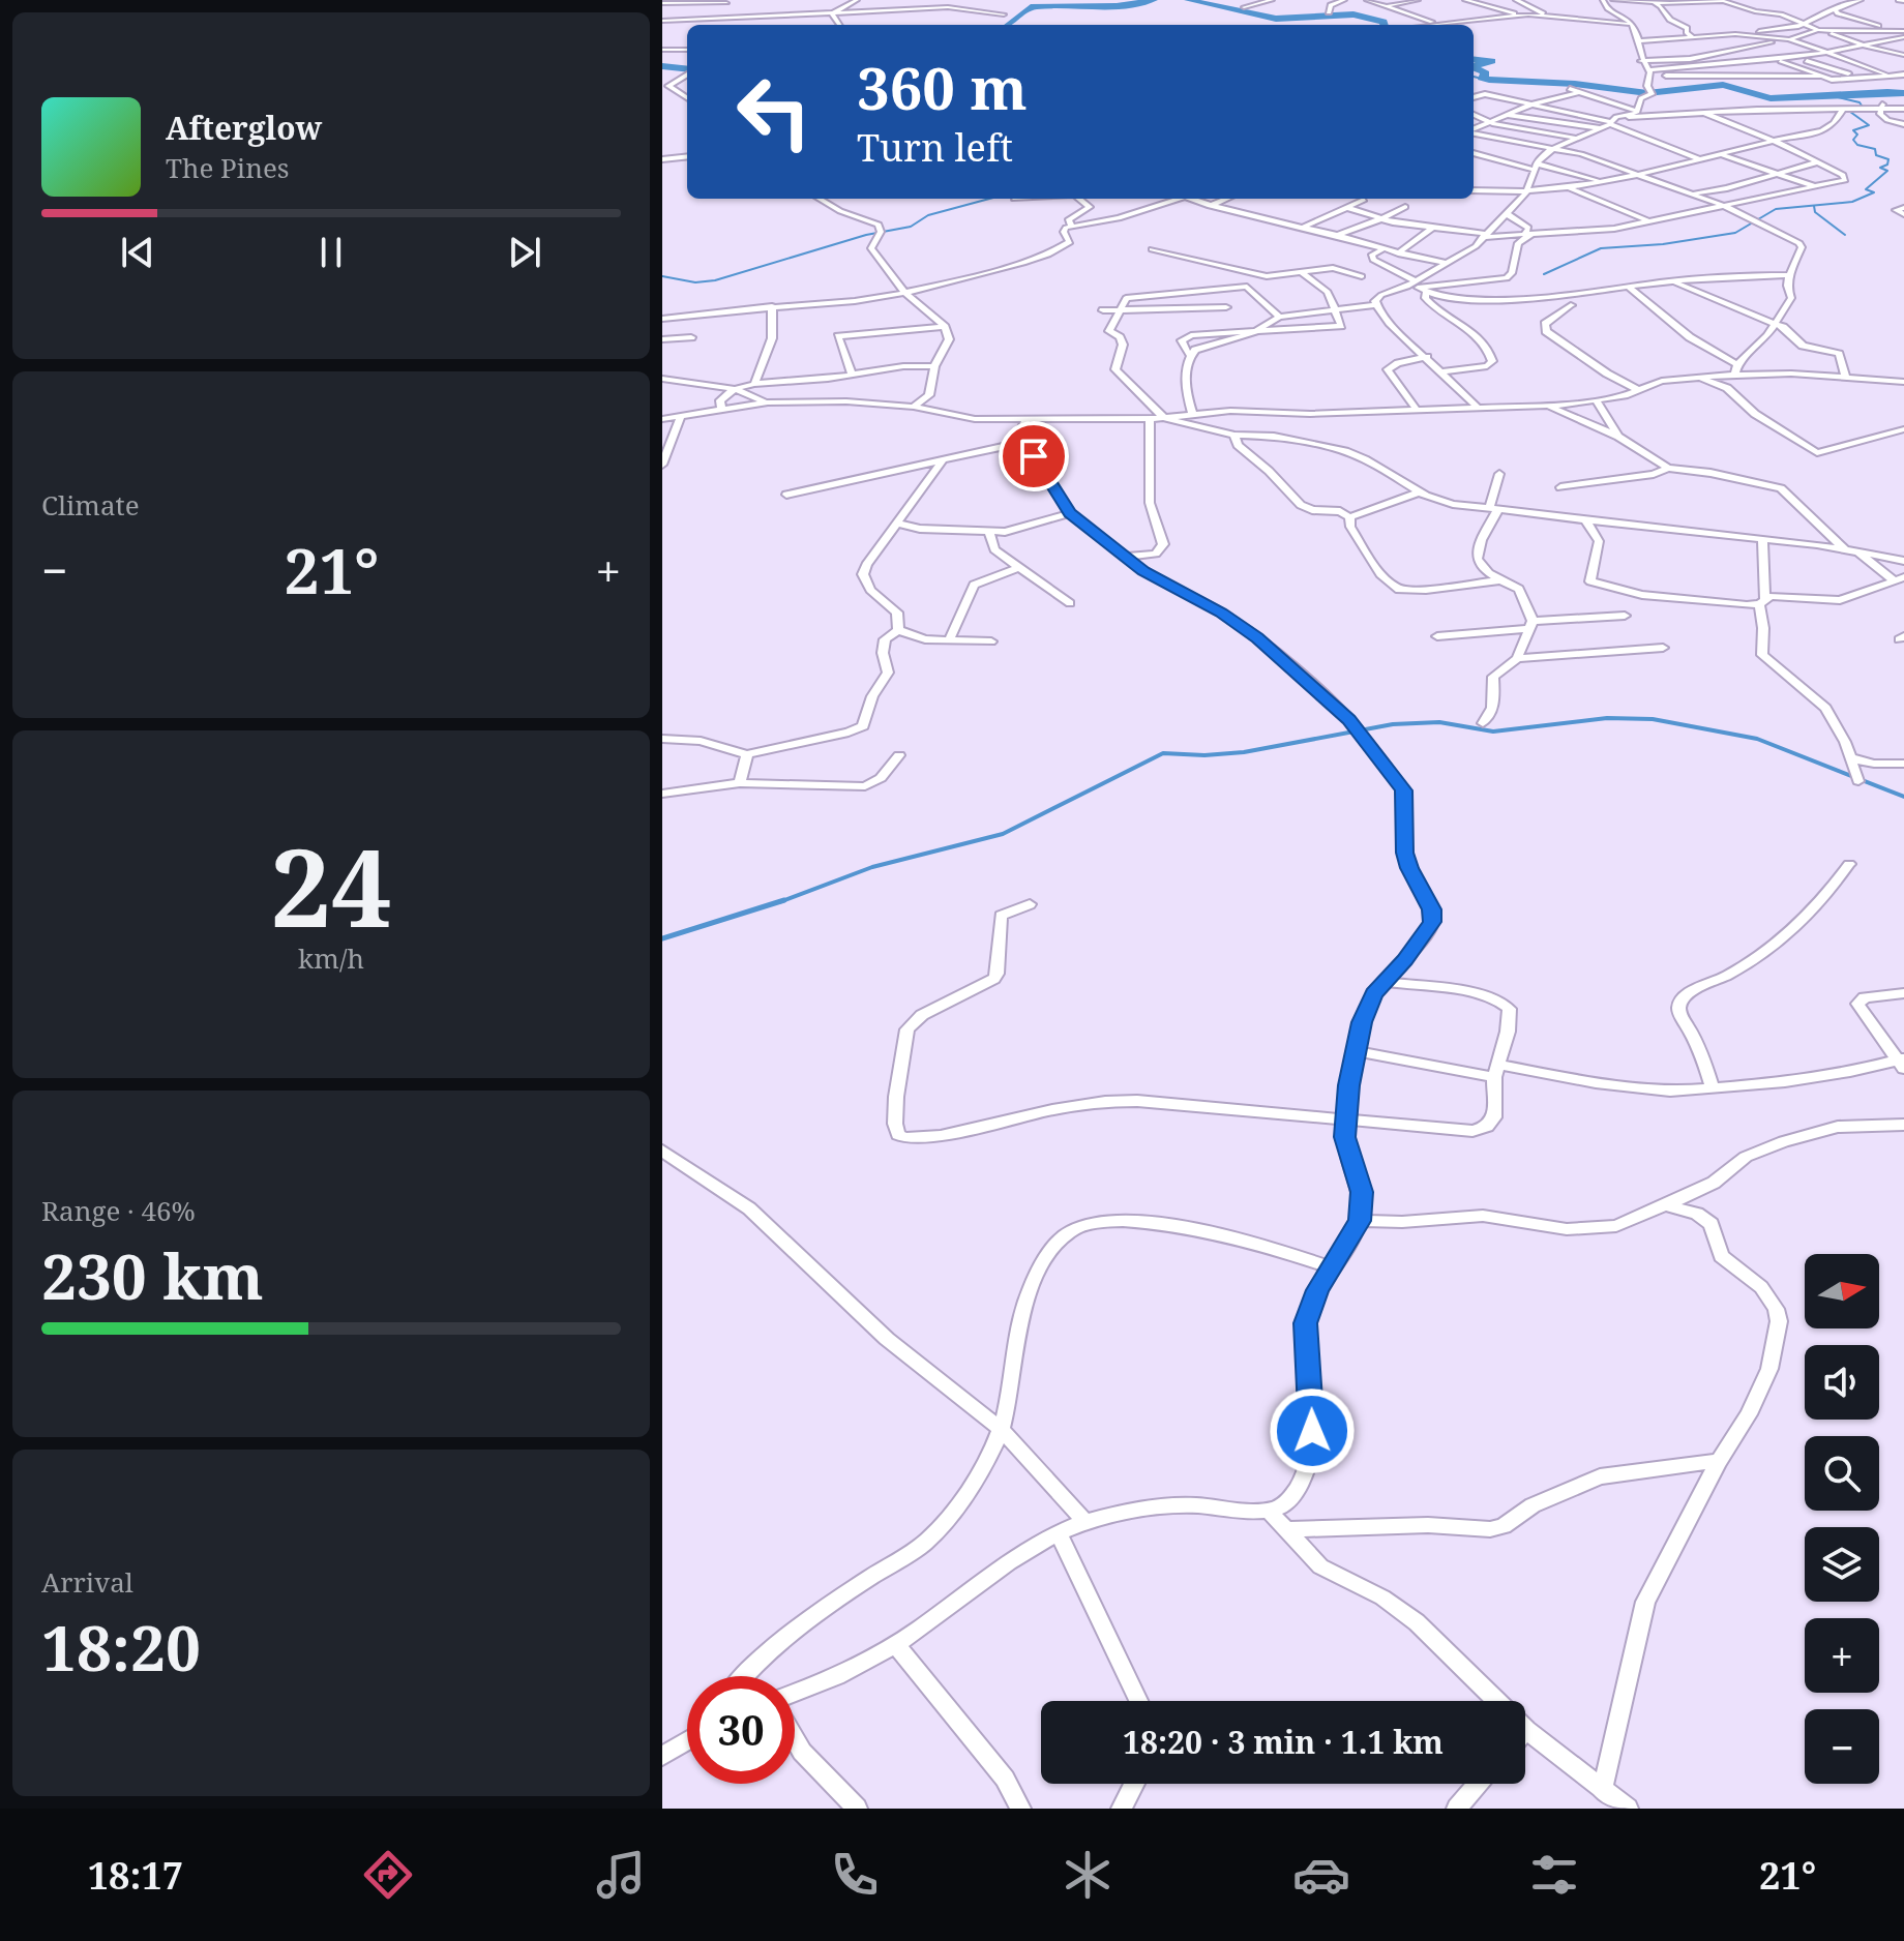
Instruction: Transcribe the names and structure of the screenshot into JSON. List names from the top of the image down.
{
  "north": "right",
  "page": {
    "turn": ["360 m", "Turn left"],
    "song": ["Afterglow", "The Pines"],
    "tile": [
      "Climate",
      ["24", "km/h"],
      ["Range · 46%", "230 km"],
      ["Arrival", "18:20"]
    ],
    "heat": ["−", "21°", "+"],
    "map_buttons": ["+", "−"],
    "limit": "30",
    "trip": "18:20 · 3 min · 1.1 km",
    "tabs": ["18:17", "21°"]
  }
}
